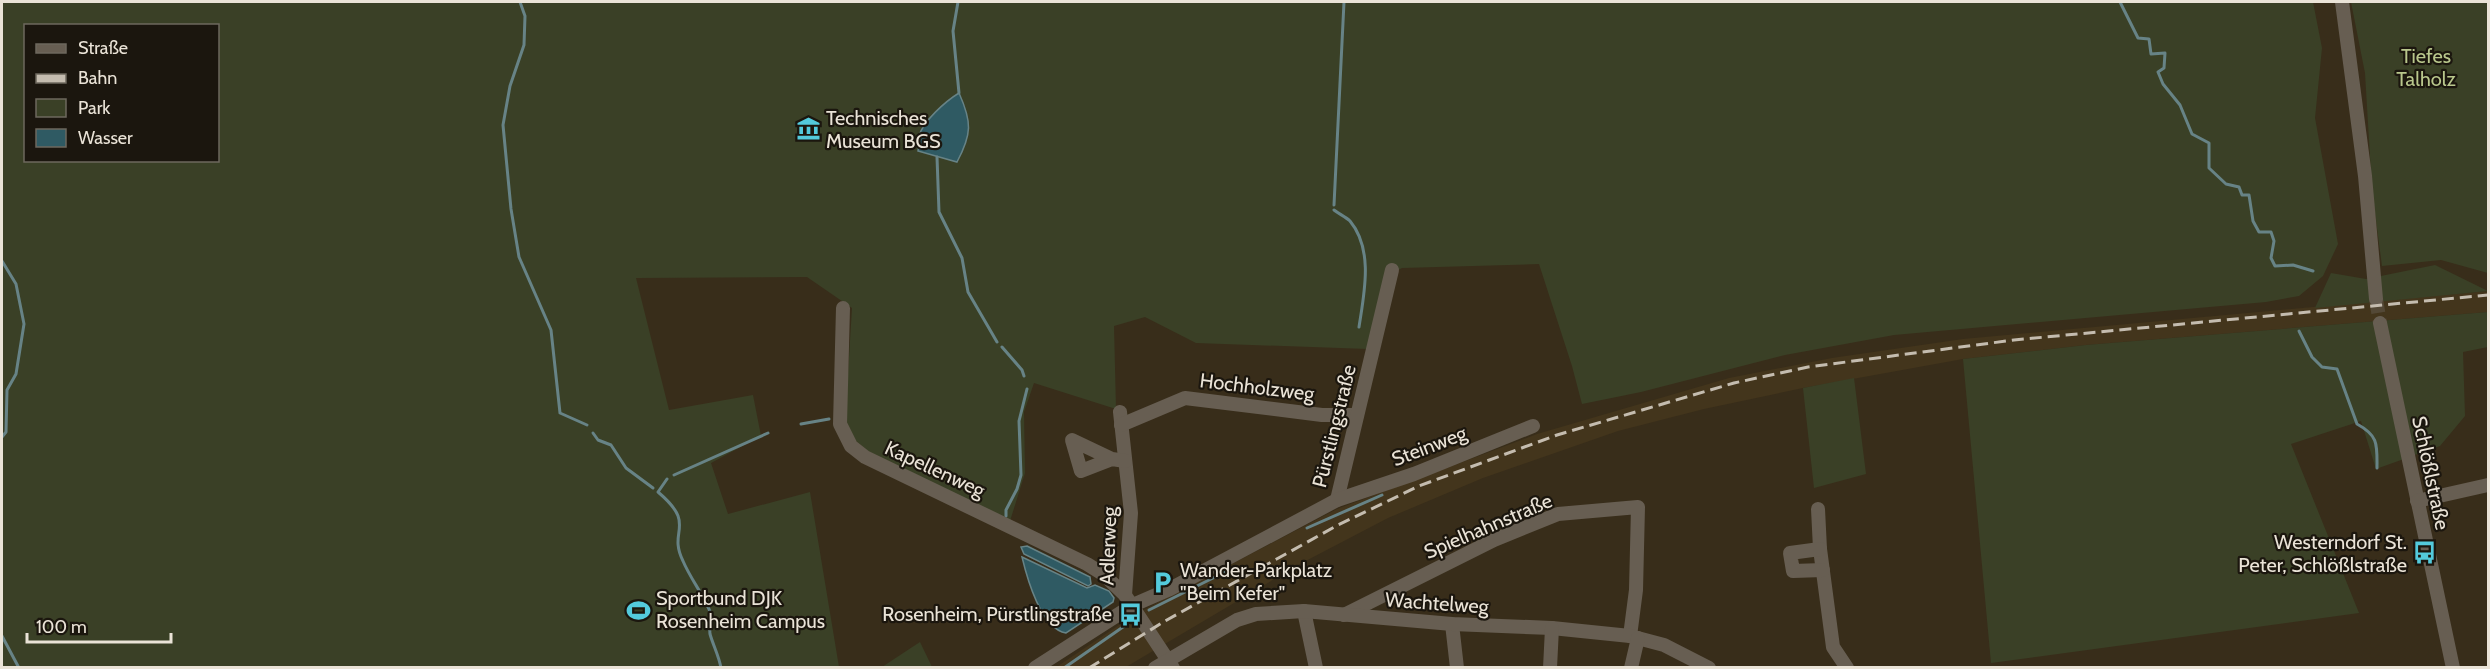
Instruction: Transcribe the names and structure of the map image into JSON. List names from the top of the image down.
{
  "streets": {
    "street": [
      "Hochholzweg",
      "Pürstlingstraße",
      "Steinweg",
      "Kapellenweg",
      "Schlößlstraße",
      "Spielhahnstraße",
      "Adlerweg",
      "Wachtelweg"
    ]
  },
  "crossings": [
    ["Hochholzweg", "Pürstlingstraße"],
    ["Hochholzweg", "Adlerweg"],
    ["Pürstlingstraße", "Steinweg"],
    ["Pürstlingstraße", "Kapellenweg"],
    ["Pürstlingstraße", "Adlerweg"],
    ["Kapellenweg", "Adlerweg"],
    ["Spielhahnstraße", "Wachtelweg"],
    ["Adlerweg", "Wachtelweg"]
  ],
  "parks": ["Tiefes Talholz"],
  "places": {
    "museum": ["Technisches Museum BGS"],
    "bus stop": ["Westerndorf St. Peter, Schlößlstraße", "Rosenheim, Pürstlingstraße"],
    "parking": ["Wander-Parkplatz \"Beim Kefer\""],
    "sports": ["Sportbund DJK Rosenheim Campus"]
  },
  "legend": [
    "Straße",
    "Bahn",
    "Park",
    "Wasser"
  ],
  "scale_bar": "100 m"
}
